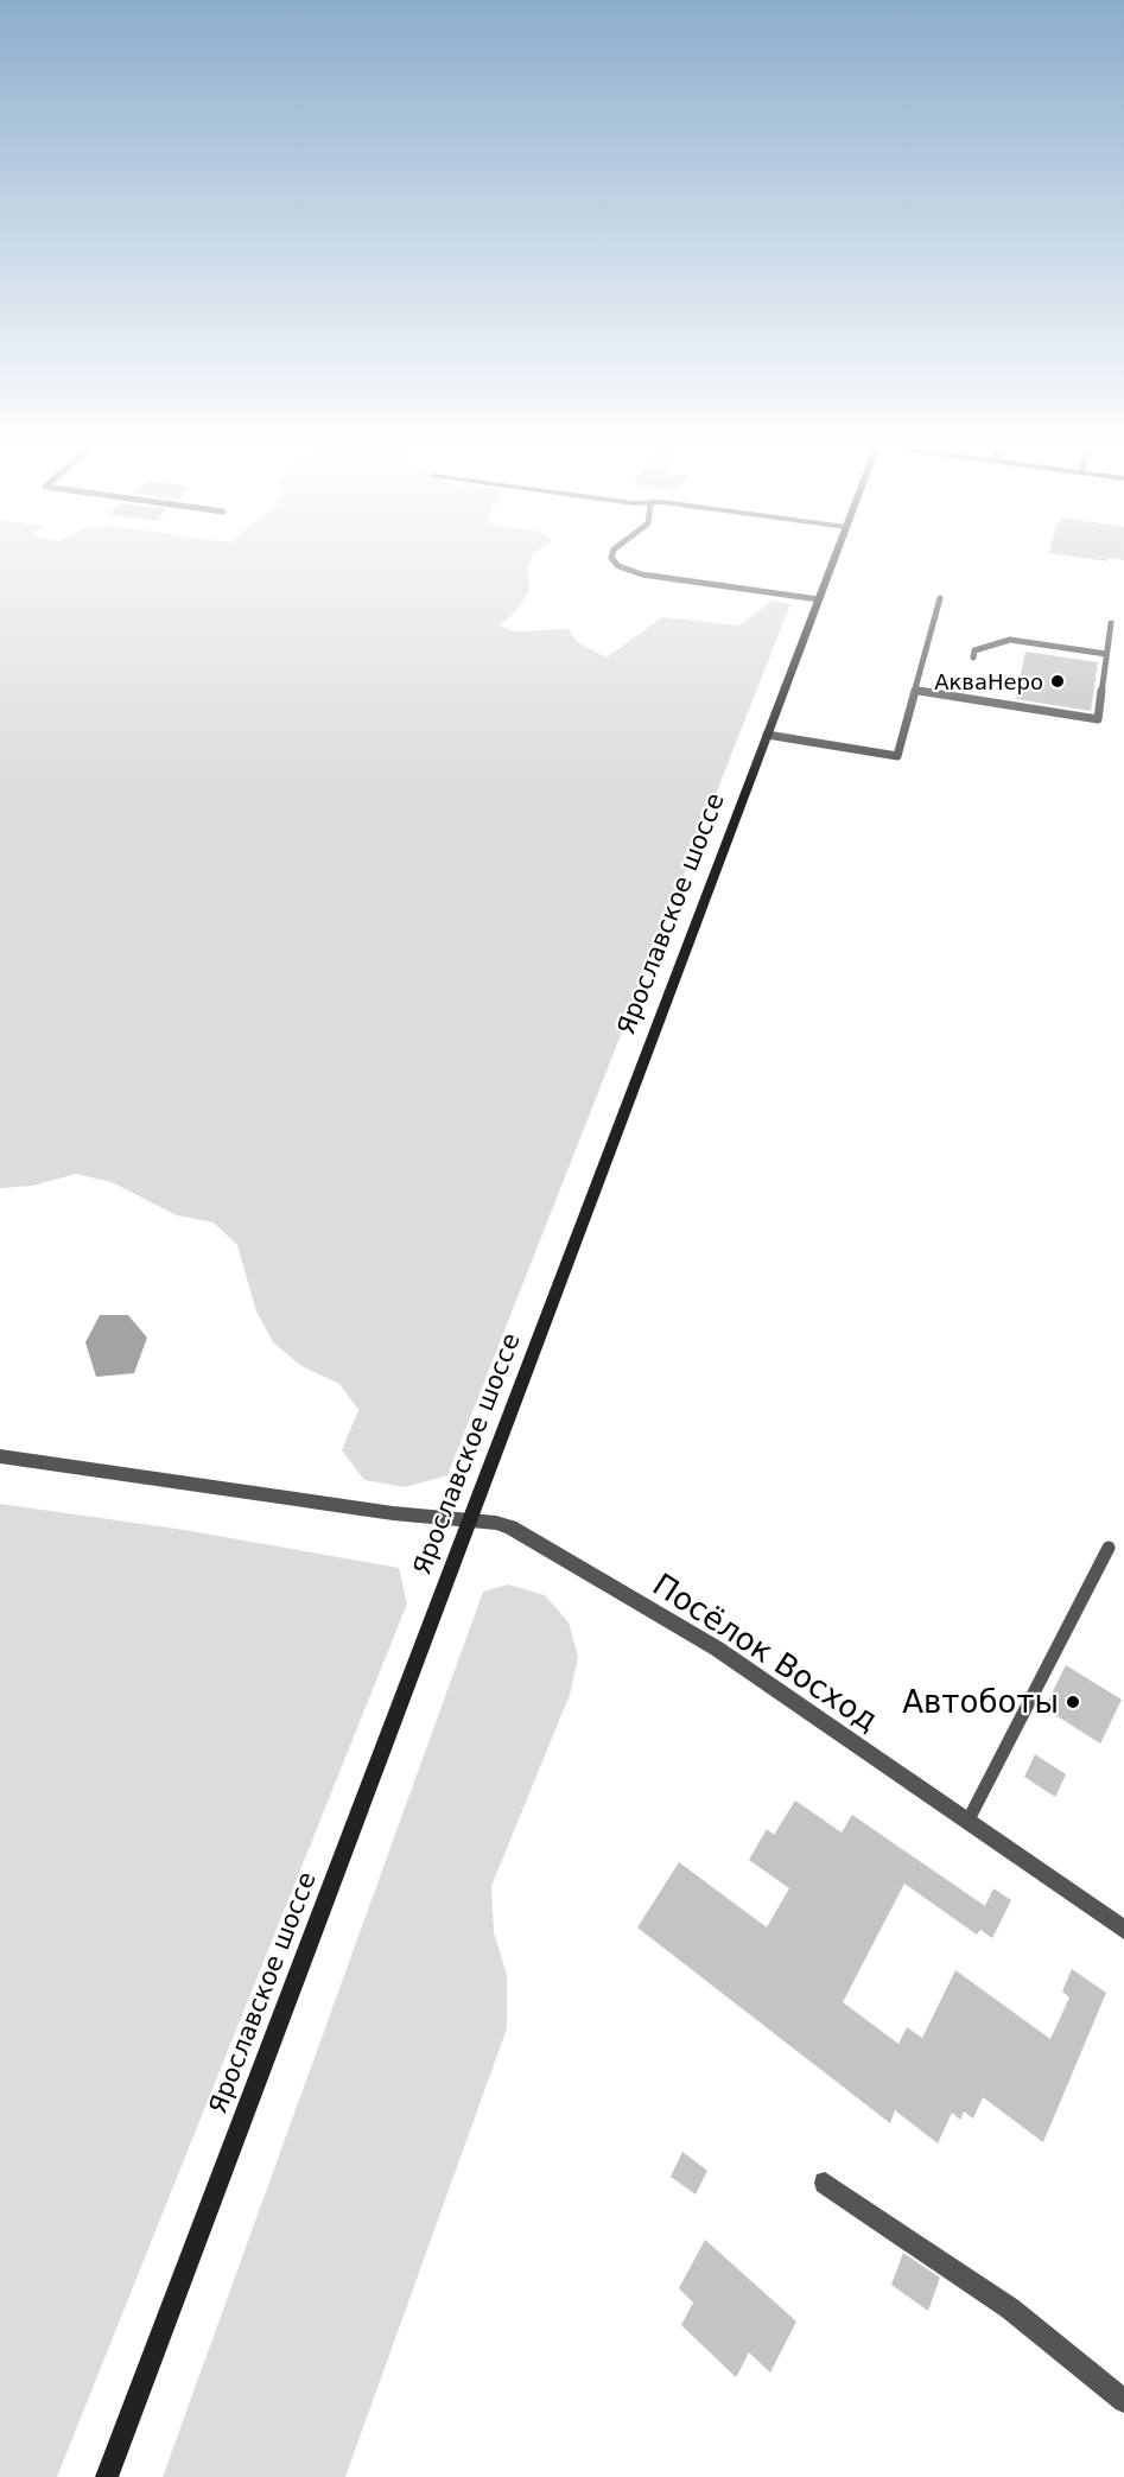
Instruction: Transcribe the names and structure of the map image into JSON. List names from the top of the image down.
{
  "streets": {
    "main road": ["Ярославское шоссе"],
    "street": ["Посёлок Восход"]
  },
  "crossings": [
    ["Ярославское шоссе", "Посёлок Восход"]
  ],
  "places": ["АкваНеро", "Автоботы"]
}
